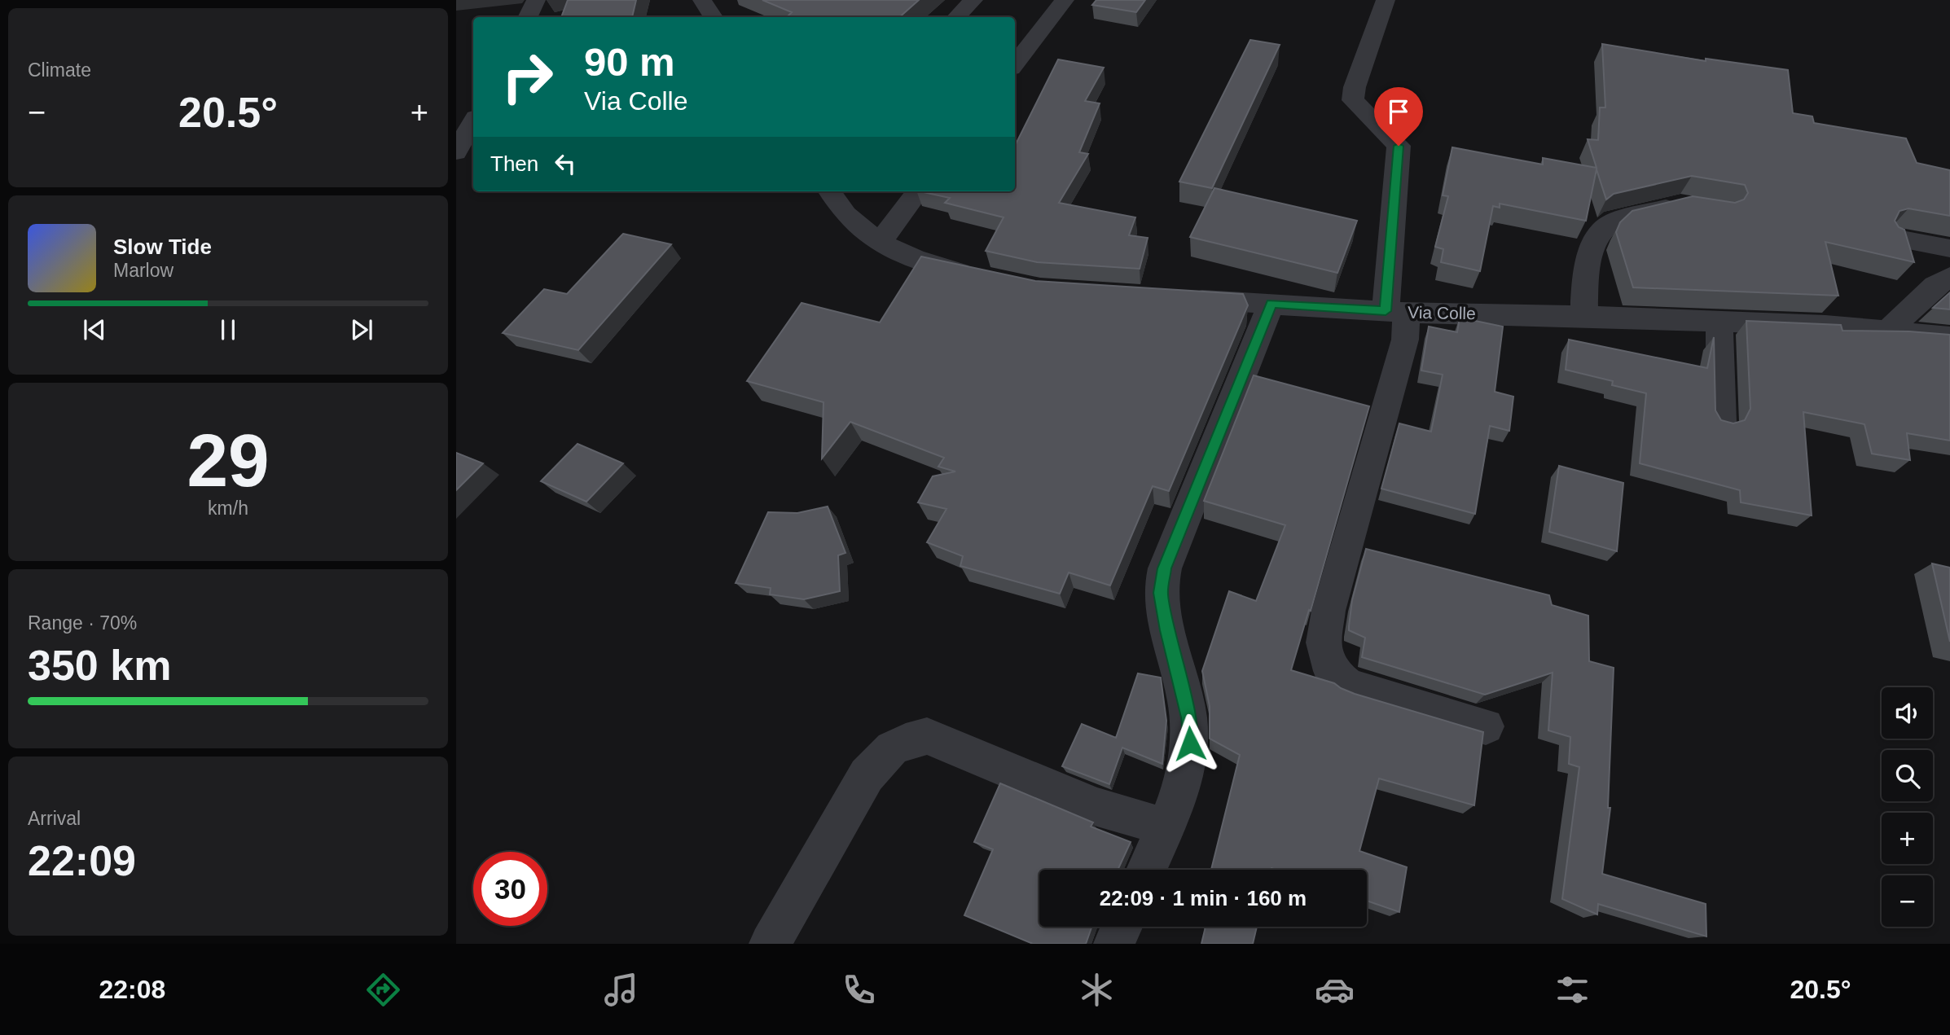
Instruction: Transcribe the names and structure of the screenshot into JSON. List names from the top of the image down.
{
  "streets": {
    "street": ["Via Colle"]
  },
  "page": {
    "tile": [
      "Climate",
      ["29", "km/h"],
      ["Range · 70%", "350 km"],
      ["Arrival", "22:09"]
    ],
    "turn": ["90 m", "Via Colle"],
    "heat": ["−", "20.5°", "+"],
    "then": "Then",
    "song": ["Slow Tide", "Marlow"],
    "map_buttons": ["+", "−"],
    "limit": "30",
    "trip": "22:09 · 1 min · 160 m",
    "tabs": ["22:08", "20.5°"]
  }
}
